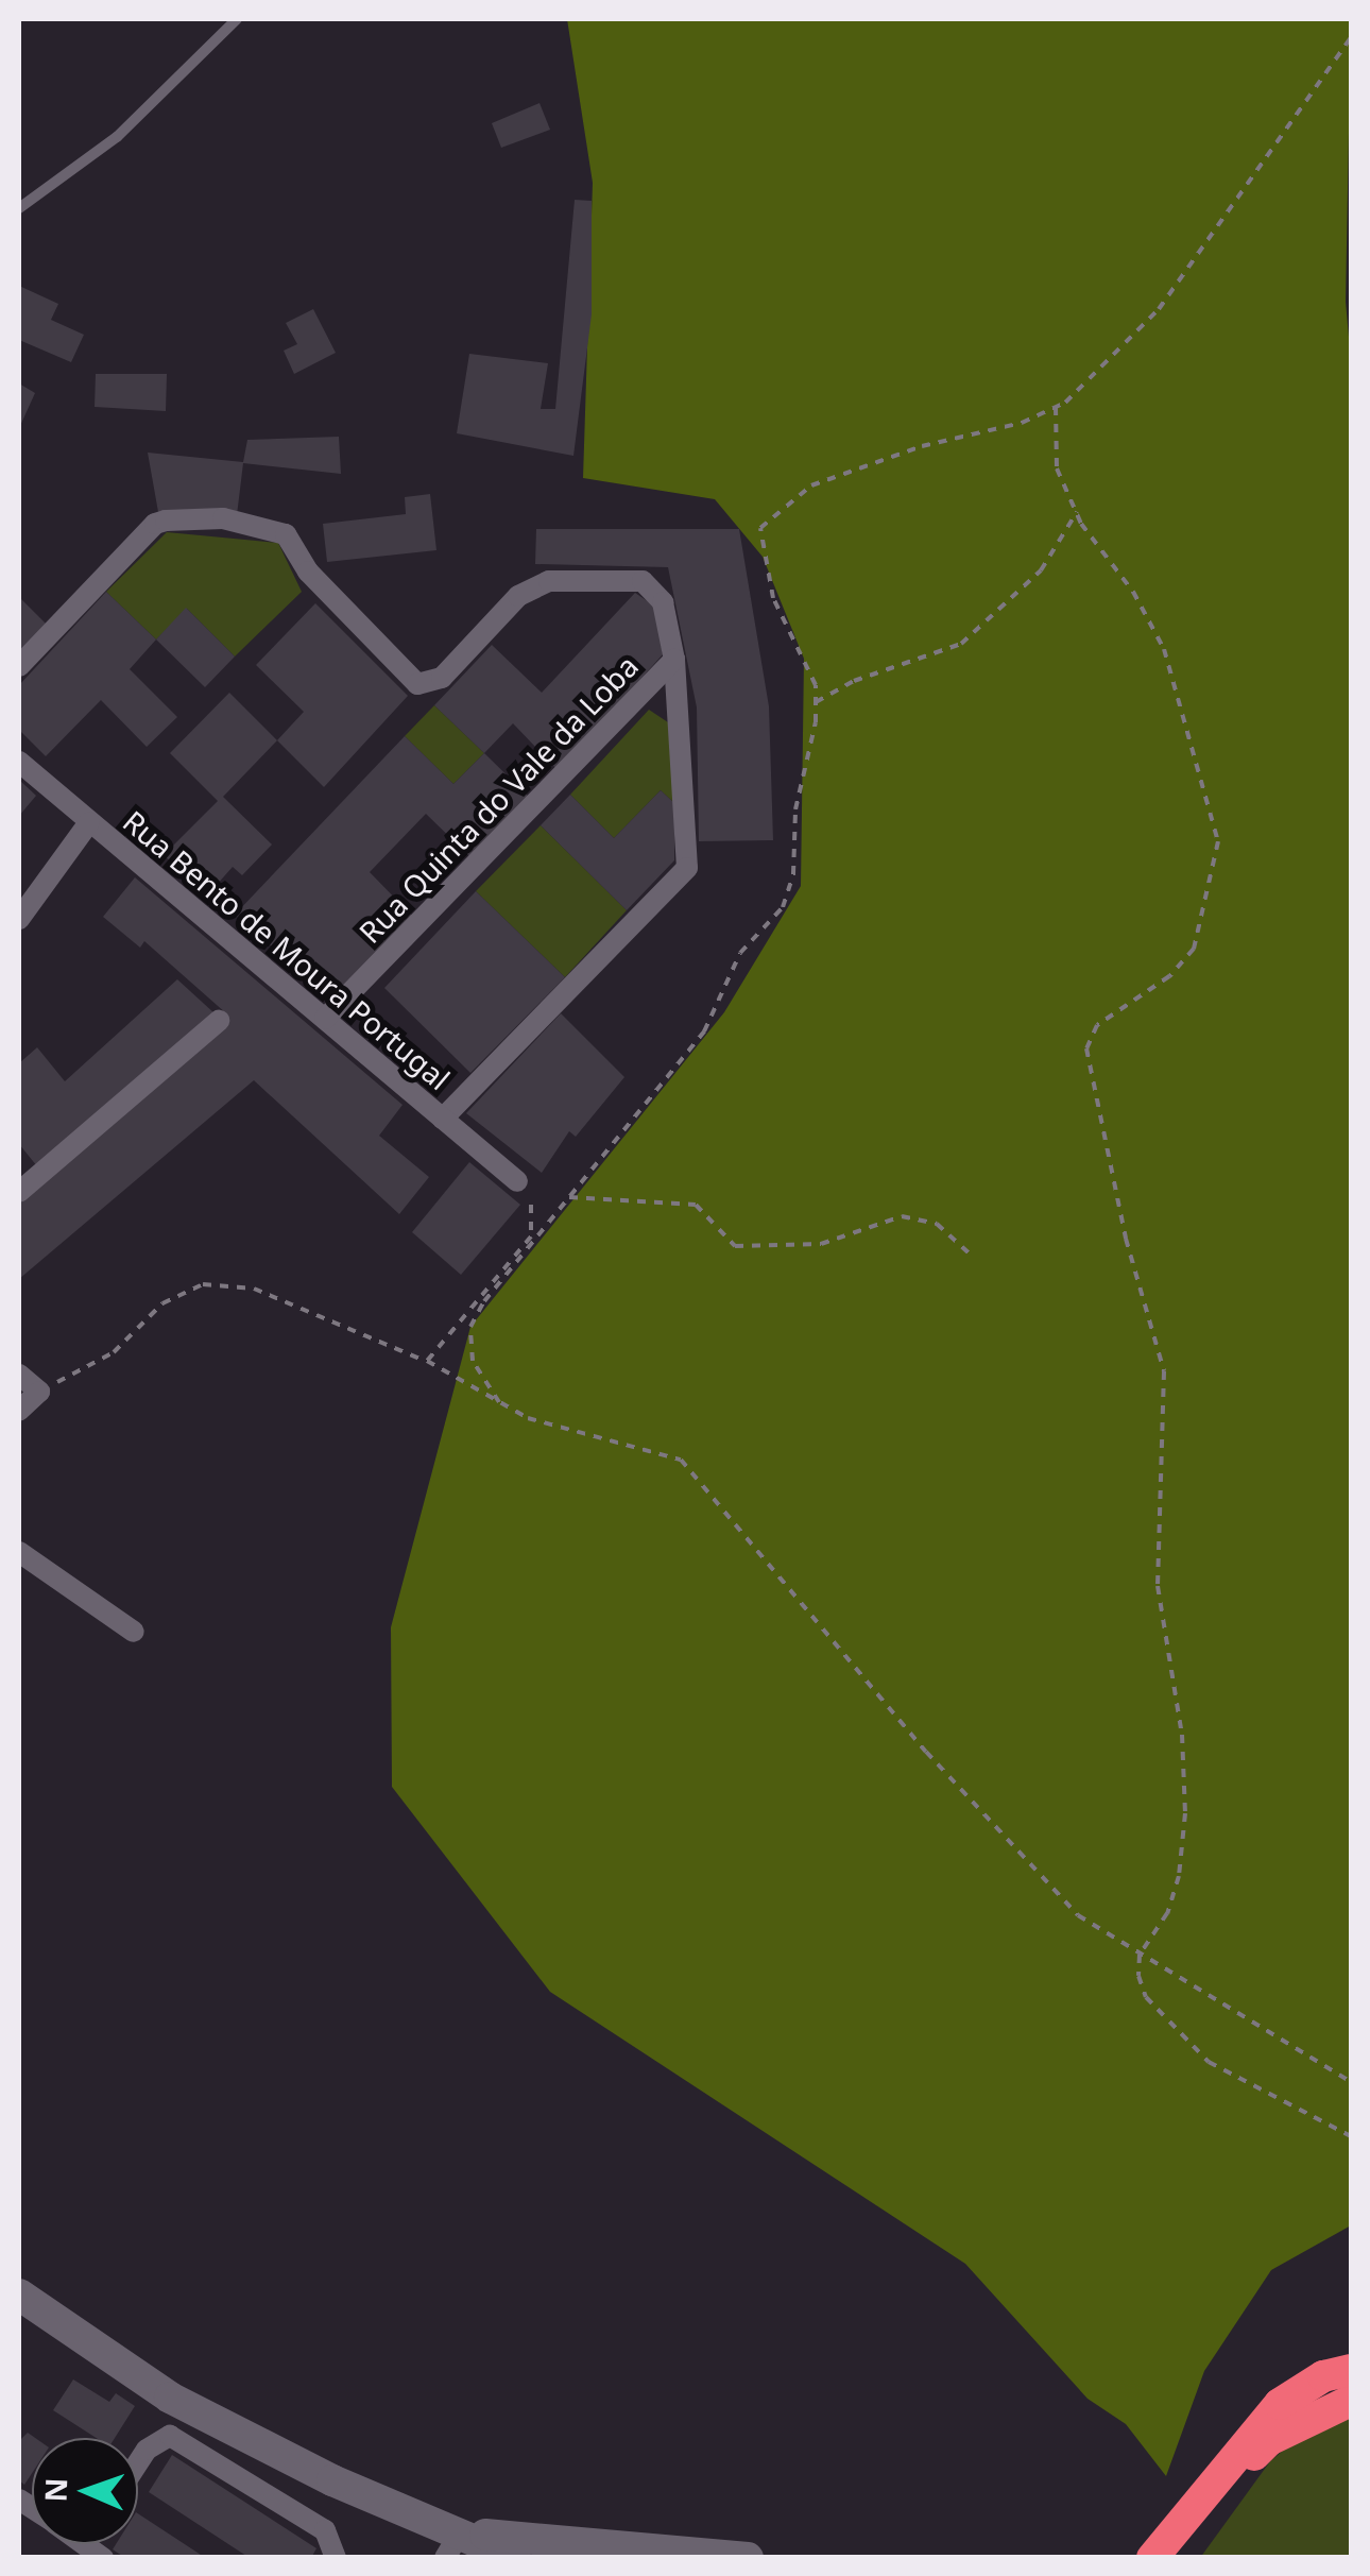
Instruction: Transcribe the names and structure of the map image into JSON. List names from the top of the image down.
{
  "streets": {
    "street": ["Rua Quinta do Vale da Loba", "Rua Bento de Moura Portugal"]
  },
  "crossings": [
    ["Rua Quinta do Vale da Loba", "Rua Bento de Moura Portugal"]
  ],
  "north": "left"
}
